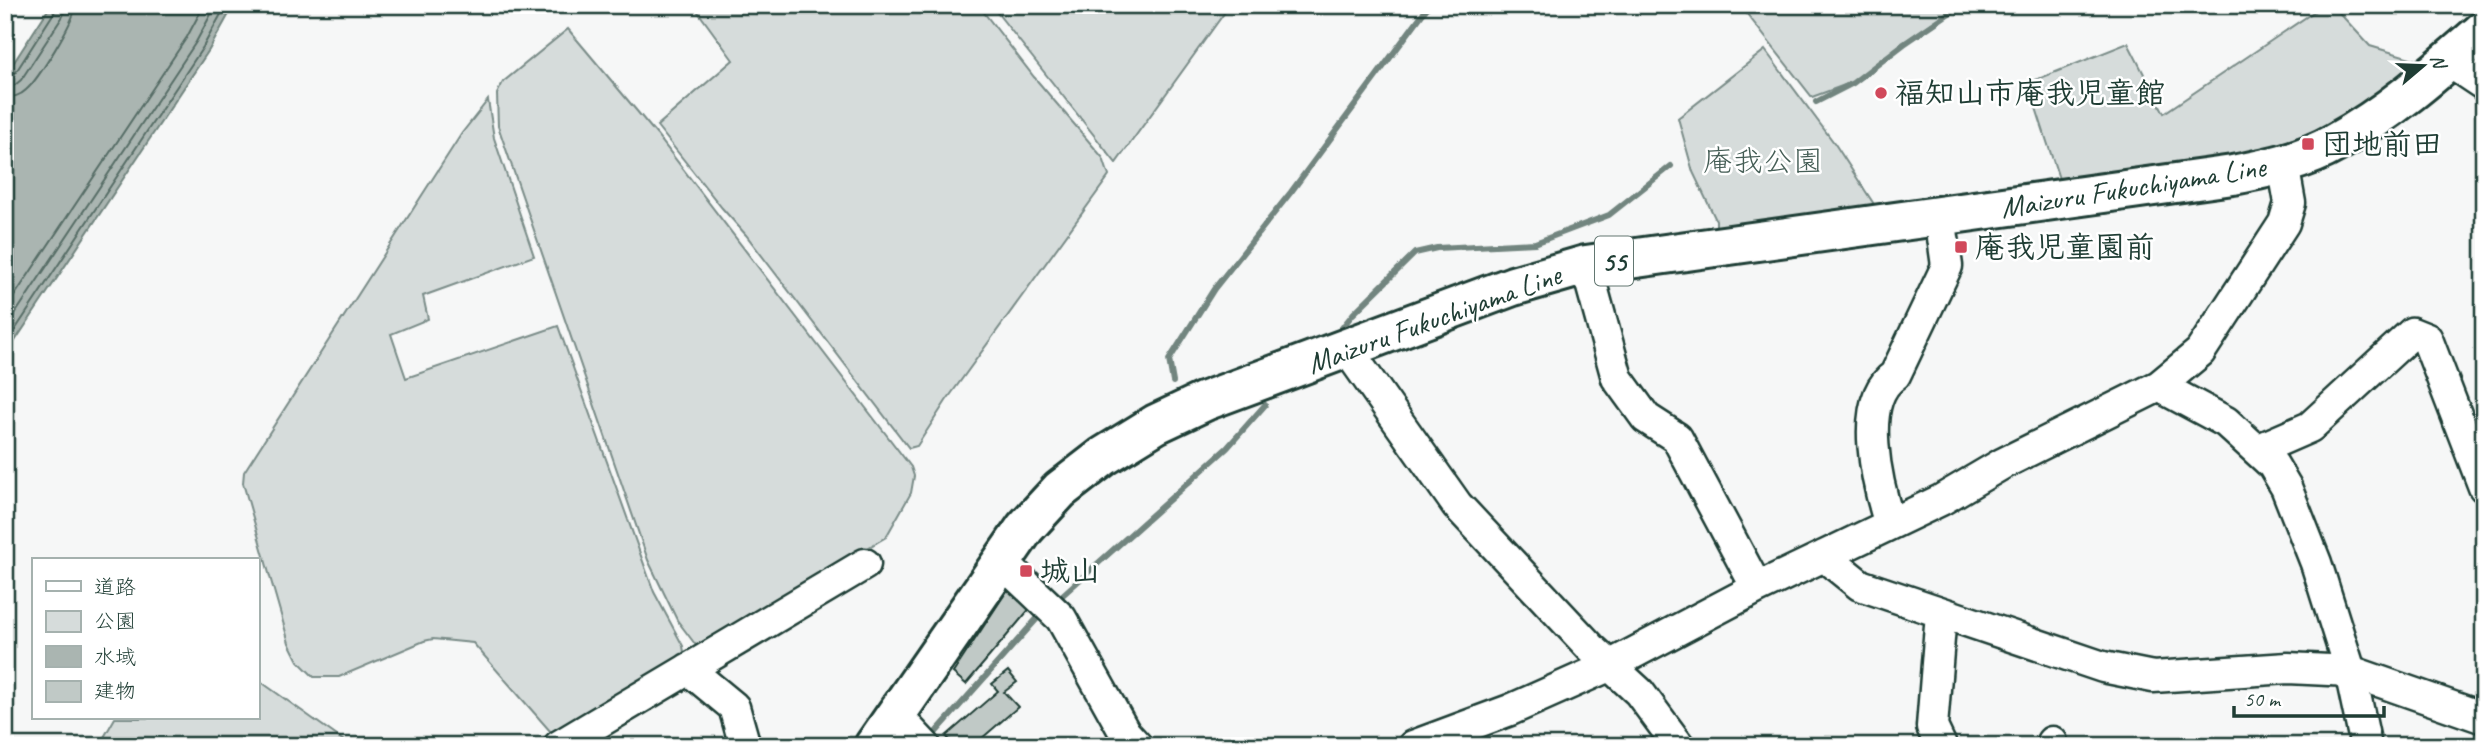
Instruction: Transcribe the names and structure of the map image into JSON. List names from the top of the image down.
{
  "streets": {
    "main road": ["Maizuru Fukuchiyama Line", "55"]
  },
  "parks": ["庵我公園"],
  "places": {
    "other": ["福知山市庵我児童館"],
    "transit": ["団地前田", "庵我児童園前", "城山"]
  },
  "legend": [
    "道路",
    "公園",
    "水域",
    "建物"
  ],
  "scale_bar": "50 m",
  "north": "right"
}
